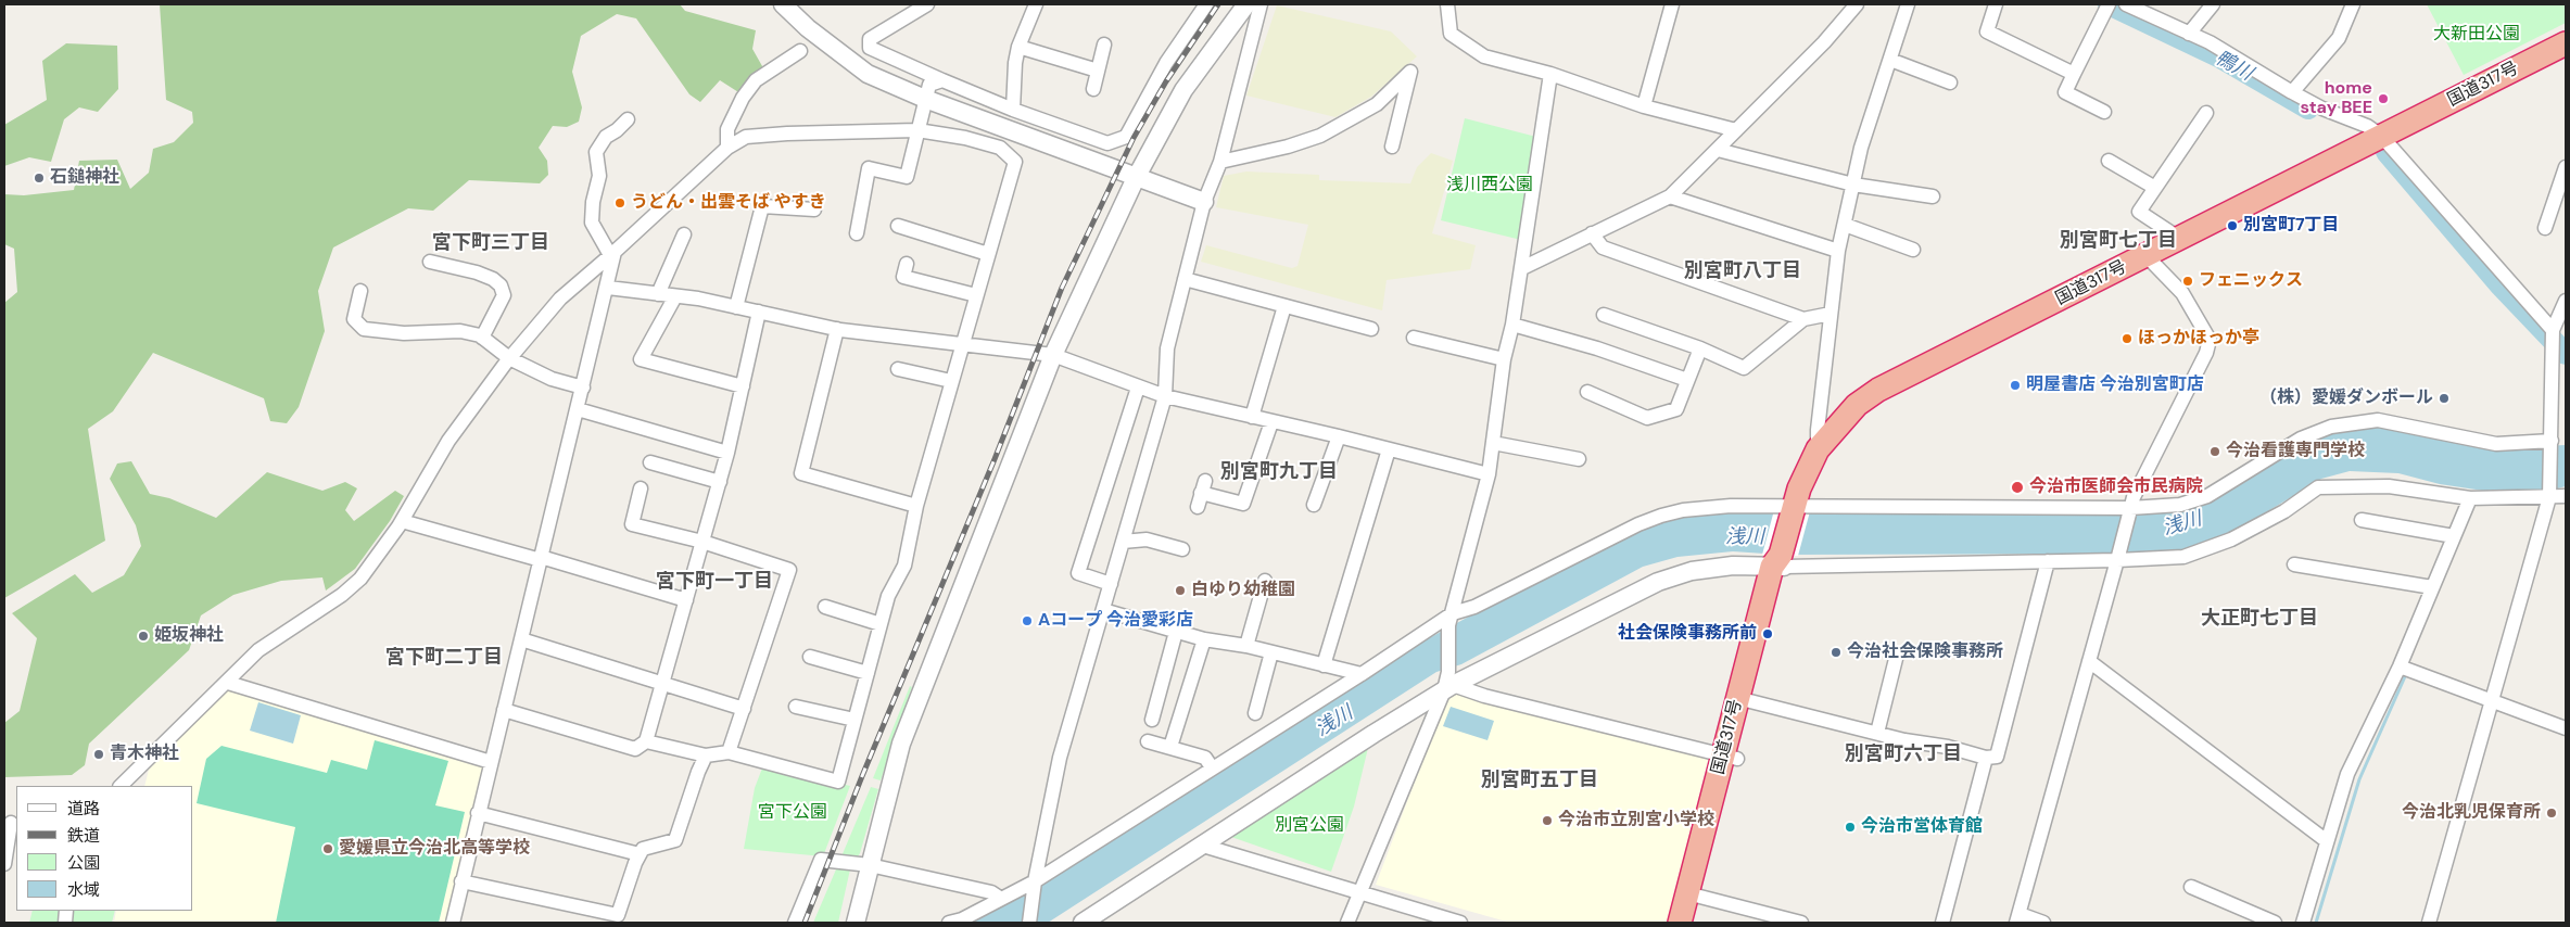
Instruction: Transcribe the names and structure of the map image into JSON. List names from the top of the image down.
{
  "streets": {
    "highway": ["国道317号"]
  },
  "districts": [
    "別宮町七丁目",
    "宮下町三丁目",
    "別宮町八丁目",
    "別宮町九丁目",
    "宮下町一丁目",
    "大正町七丁目",
    "宮下町二丁目",
    "別宮町六丁目",
    "別宮町五丁目"
  ],
  "water": ["鴨川", "浅川"],
  "parks": [
    "大新田公園",
    "浅川西公園",
    "宮下公園",
    "別宮公園"
  ],
  "places": [
    "home stay BEE",
    "石鎚神社",
    "うどん・出雲そば やすき",
    "別宮町7丁目",
    "フェニックス",
    "ほっかほっか亭",
    "明屋書店 今治別宮町店",
    "（株）愛媛ダンボール",
    "今治看護専門学校",
    "今治市医師会市民病院",
    "白ゆり幼稚園",
    "Aコープ 今治愛彩店",
    "社会保険事務所前",
    "姫坂神社",
    "今治社会保険事務所",
    "青木神社",
    "今治北乳児保育所",
    "今治市立別宮小学校",
    "今治市営体育館",
    "愛媛県立今治北高等学校"
  ],
  "legend": [
    "道路",
    "鉄道",
    "公園",
    "水域"
  ]
}
